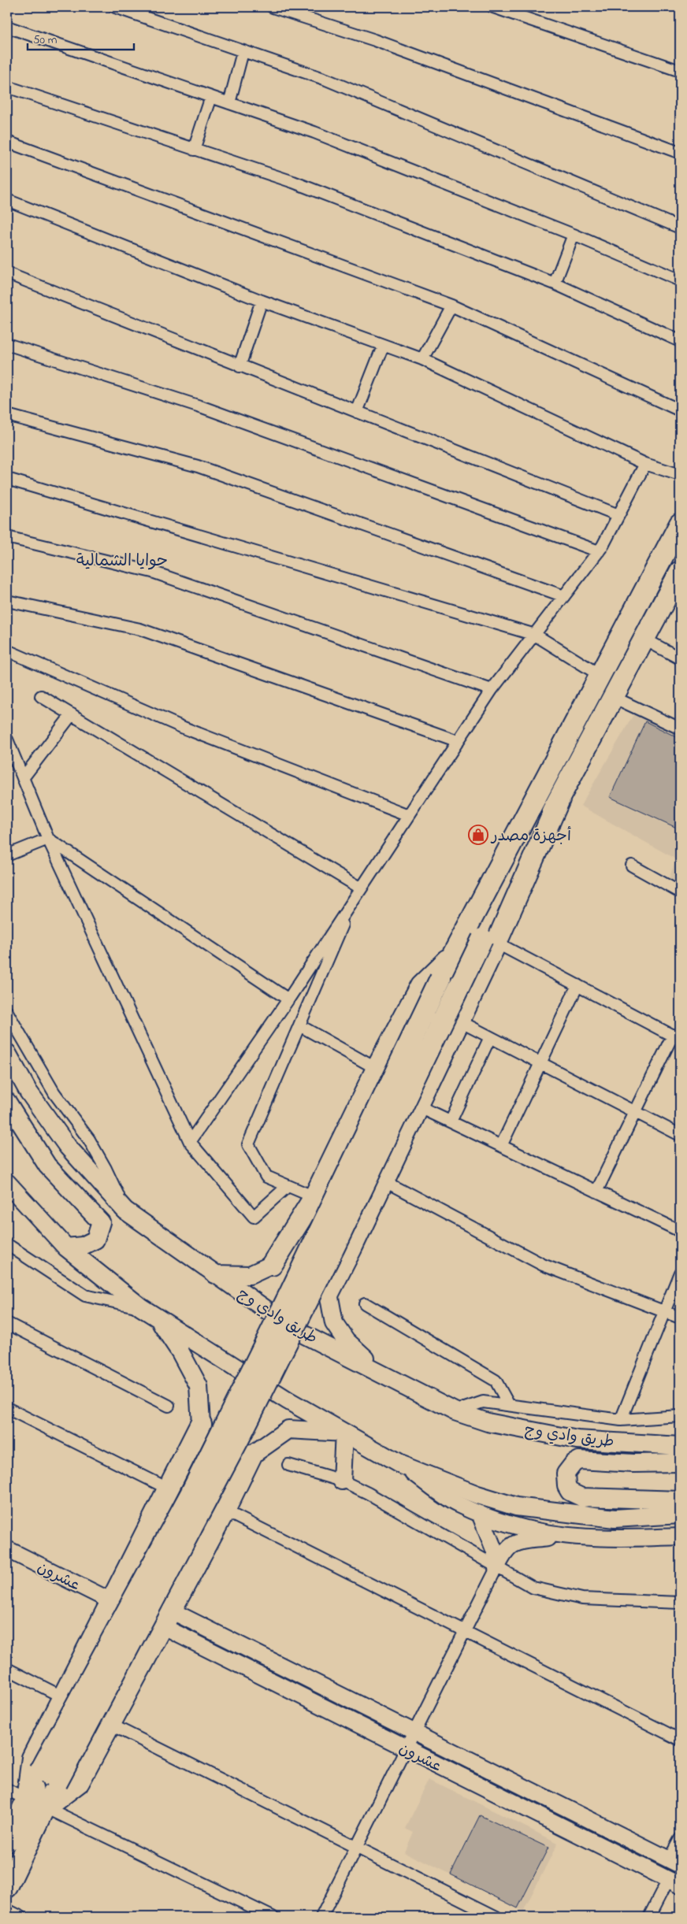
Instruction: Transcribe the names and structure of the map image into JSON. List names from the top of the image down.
{
  "streets": {
    "main road": ["طريق وادي وج"],
    "street": ["عشرون"]
  },
  "districts": ["حوايا الشمالية"],
  "places": {
    "shop": ["أجهزة مصدر"]
  },
  "scale_bar": "50 m"
}
